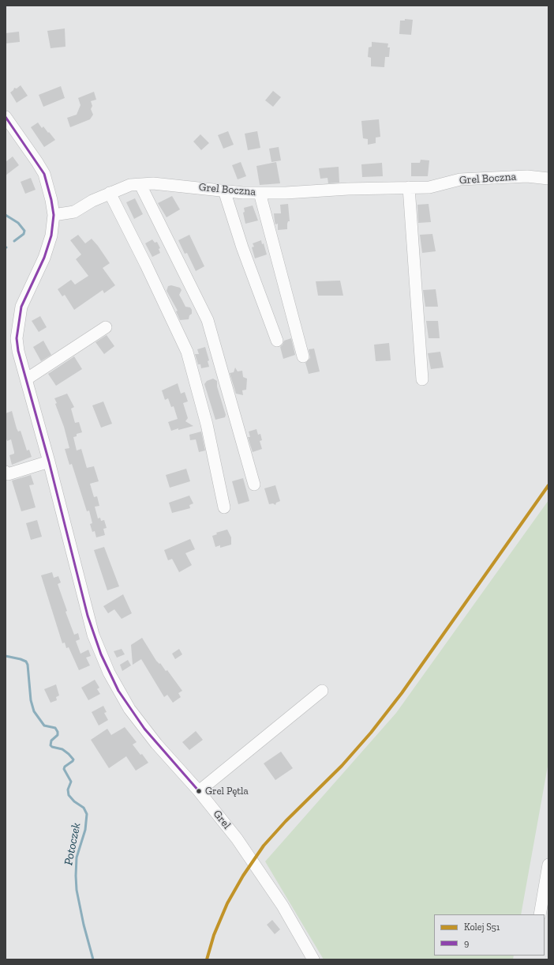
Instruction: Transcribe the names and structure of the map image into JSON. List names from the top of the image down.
{
  "streets": {
    "street": ["Grel Boczna", "Grel"]
  },
  "crossings": [
    ["Grel Boczna", "Grel"]
  ],
  "water": ["Potoczek"],
  "places": ["Grel Pętla"],
  "lines": ["transit line 9", "rail line S51"],
  "legend": ["Kolej S51", "9"]
}
